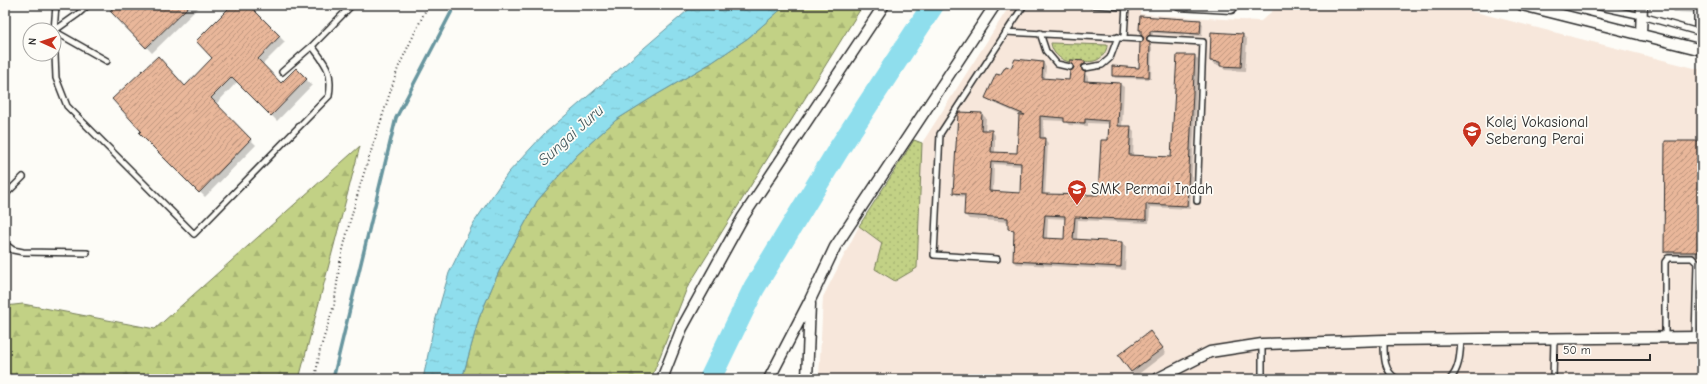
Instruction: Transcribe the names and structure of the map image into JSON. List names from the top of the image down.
{
  "water": ["Sungai Juru"],
  "places": {
    "school or university": ["Kolej Vokasional Seberang Perai", "SMK Permai Indah"]
  },
  "scale_bar": "50 m",
  "north": "left"
}
